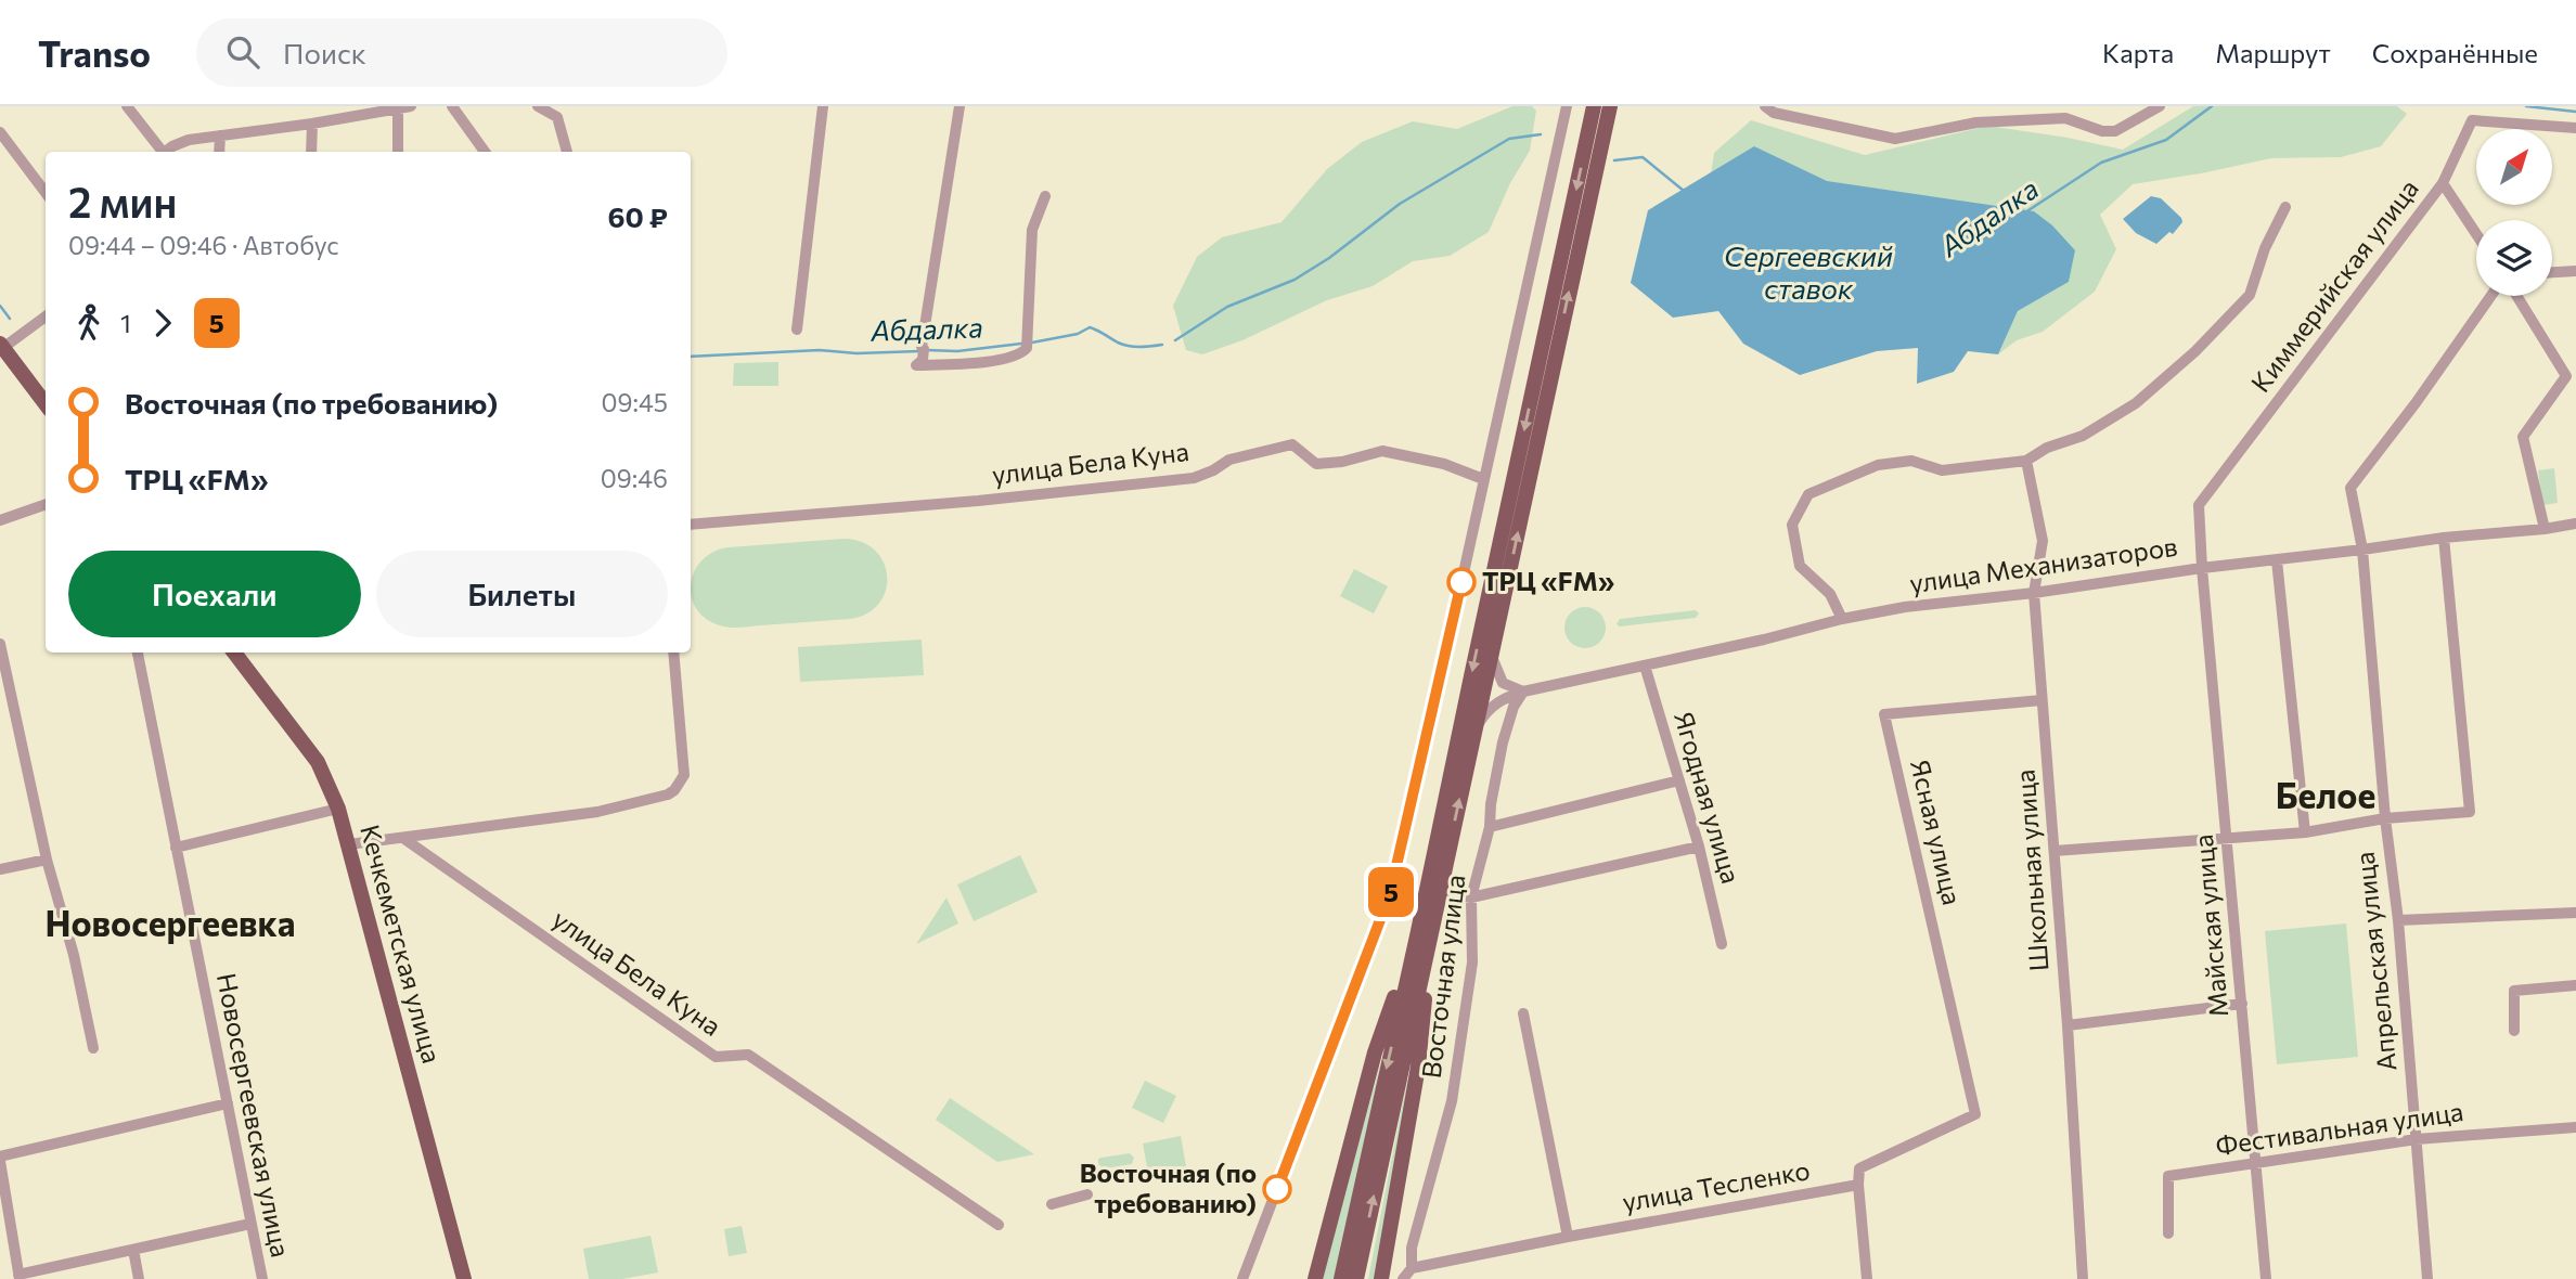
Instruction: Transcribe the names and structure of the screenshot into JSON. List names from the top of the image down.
{
  "streets": {
    "main road": ["Кечкеметская улица"],
    "street": [
      "Киммерийская улица",
      "улица Бела Куна",
      "улица Механизаторов",
      "Ягодная улица",
      "Ясная улица",
      "Школьная улица",
      "Майская улица",
      "Апрельская улица",
      "Восточная улица",
      "Новосергеевская улица",
      "Фестивальная улица",
      "улица Тесленко"
    ]
  },
  "crossings": [
    ["Киммерийская улица", "улица Механизаторов"],
    ["Киммерийская улица", "Майская улица"],
    ["улица Механизаторов", "Ягодная улица"],
    ["улица Механизаторов", "Школьная улица"],
    ["улица Механизаторов", "Майская улица"],
    ["улица Механизаторов", "Апрельская улица"],
    ["улица Механизаторов", "Восточная улица"],
    ["Ясная улица", "Школьная улица"],
    ["Ясная улица", "улица Тесленко"],
    ["Майская улица", "Фестивальная улица"],
    ["Апрельская улица", "Фестивальная улица"],
    ["Восточная улица", "улица Тесленко"]
  ],
  "districts": ["Белое", "Новосергеевка"],
  "water": ["Абдалка", "Сергеевский ставок"],
  "places": ["ТРЦ «FM»", "Восточная (по требованию)"],
  "lines": ["bus line 5"],
  "north": "top right",
  "page": {
    "header": "Transo",
    "search": "Поиск",
    "nav": ["Карта", "Маршрут", "Сохранённые"],
    "on_map": "5",
    "heading": ["2 мин", "09:44 – 09:46 · Автобус", "60 ₽"],
    "legs": ["1", "5"],
    "list": [
      {
        "name": "Восточная (по требованию)",
        "value": "09:45"
      },
      {
        "name": "ТРЦ «FM»",
        "value": "09:46"
      }
    ],
    "buttons": ["Поехали", "Билеты"]
  }
}
